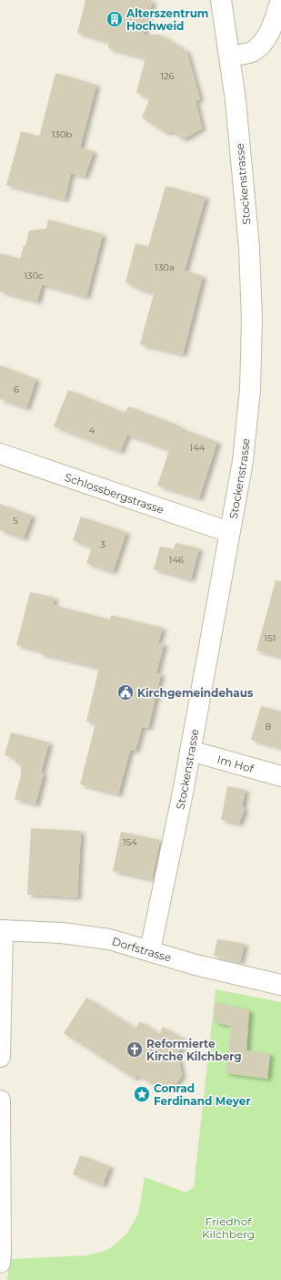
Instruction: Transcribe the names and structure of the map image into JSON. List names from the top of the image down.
{
  "streets": {
    "street": [
      "Stockenstrasse",
      "Schlossbergstrasse",
      "Im Hof",
      "Dorfstrasse"
    ]
  },
  "crossings": [
    ["Stockenstrasse", "Schlossbergstrasse"],
    ["Stockenstrasse", "Im Hof"],
    ["Stockenstrasse", "Dorfstrasse"]
  ],
  "parks": ["Friedhof Kilchberg"],
  "places": {
    "building": ["Alterszentrum Hochweid"],
    "public building": ["Kirchgemeindehaus"],
    "church": ["Reformierte Kirche Kilchberg"],
    "place": ["Conrad Ferdinand Meyer"]
  },
  "house_numbers": [
    "126",
    "130b",
    "130a",
    "130c",
    "6",
    "4",
    "144",
    "5",
    "3",
    "146",
    "151",
    "8",
    "154"
  ]
}
